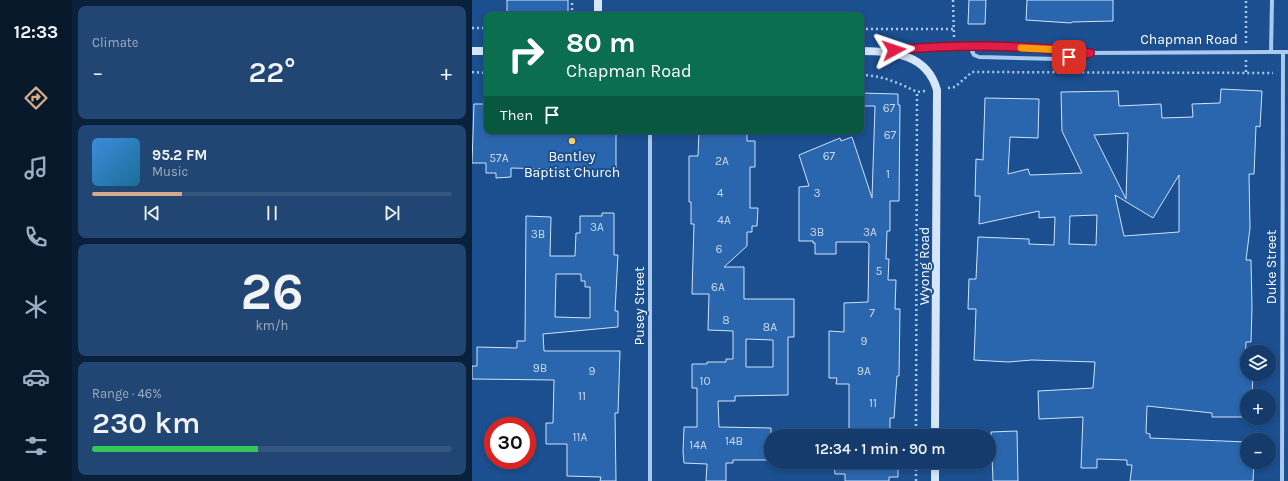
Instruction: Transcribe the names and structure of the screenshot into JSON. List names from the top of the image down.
{
  "streets": {
    "street": [
      "Chapman Road",
      "Wyong Road",
      "Duke Street",
      "Pusey Street"
    ]
  },
  "crossings": [
    ["Chapman Road", "Wyong Road"],
    ["Chapman Road", "Duke Street"]
  ],
  "places": ["Bentley Baptist Church"],
  "house_numbers": [
    "67",
    "67",
    "67",
    "57A",
    "2A",
    "1",
    "4",
    "3",
    "4A",
    "3A",
    "3B",
    "3A",
    "3B",
    "6",
    "5",
    "6A",
    "7",
    "8",
    "8A",
    "9",
    "9B",
    "9",
    "9A",
    "10",
    "11",
    "11",
    "11A",
    "14B",
    "14A"
  ],
  "page": {
    "tabs": "12:33",
    "tile": [
      "Climate",
      ["26", "km/h"],
      ["Range · 46%", "230 km"]
    ],
    "turn": ["80 m", "Chapman Road"],
    "heat": ["−", "22°", "+"],
    "then": "Then",
    "song": ["95.2 FM", "Music"],
    "map_buttons": ["+", "−"],
    "limit": "30",
    "trip": "12:34 · 1 min · 90 m"
  }
}
